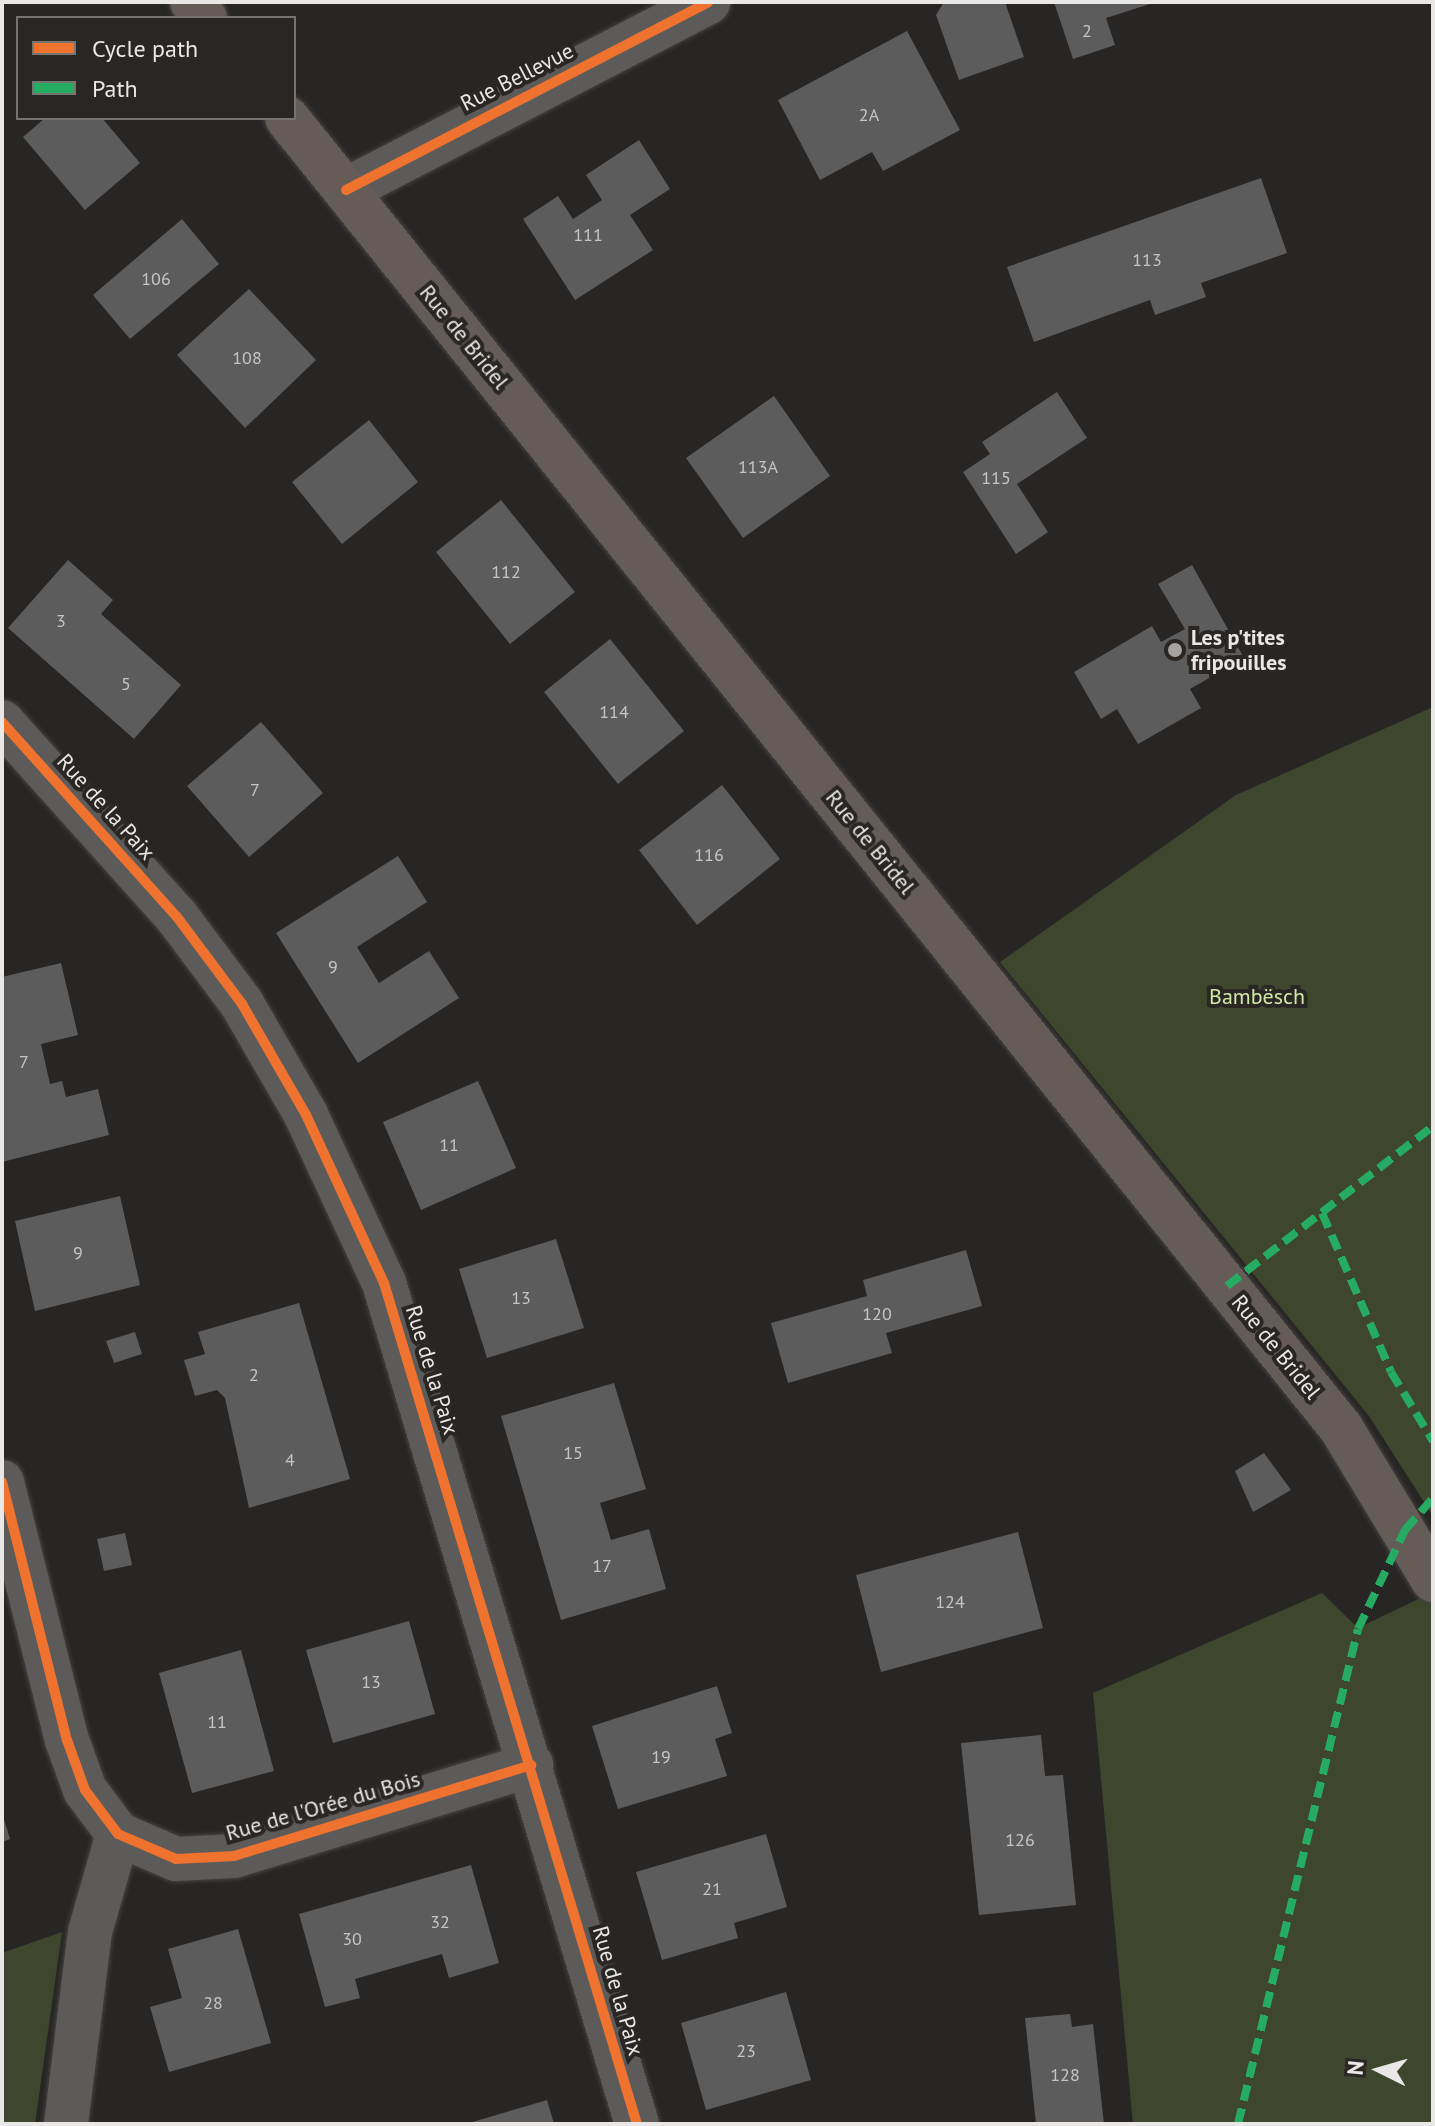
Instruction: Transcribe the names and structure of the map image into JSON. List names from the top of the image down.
{
  "streets": {
    "main road": ["Rue de Bridel"],
    "street": ["Rue Bellevue", "Rue de la Paix", "Rue de l'Orée du Bois"]
  },
  "crossings": [
    ["Rue Bellevue", "Rue de Bridel"],
    ["Rue de la Paix", "Rue de l'Orée du Bois"]
  ],
  "parks": ["Bambësch"],
  "places": ["Les p'tites fripouilles"],
  "house_numbers": [
    "2",
    "2A",
    "111",
    "113",
    "106",
    "108",
    "113A",
    "115",
    "112",
    "3",
    "5",
    "114",
    "7",
    "116",
    "9",
    "7",
    "11",
    "9",
    "13",
    "120",
    "2",
    "15",
    "4",
    "17",
    "124",
    "13",
    "11",
    "19",
    "126",
    "21",
    "32",
    "30",
    "28",
    "23",
    "128"
  ],
  "legend": ["Cycle path", "Path"],
  "north": "left"
}
